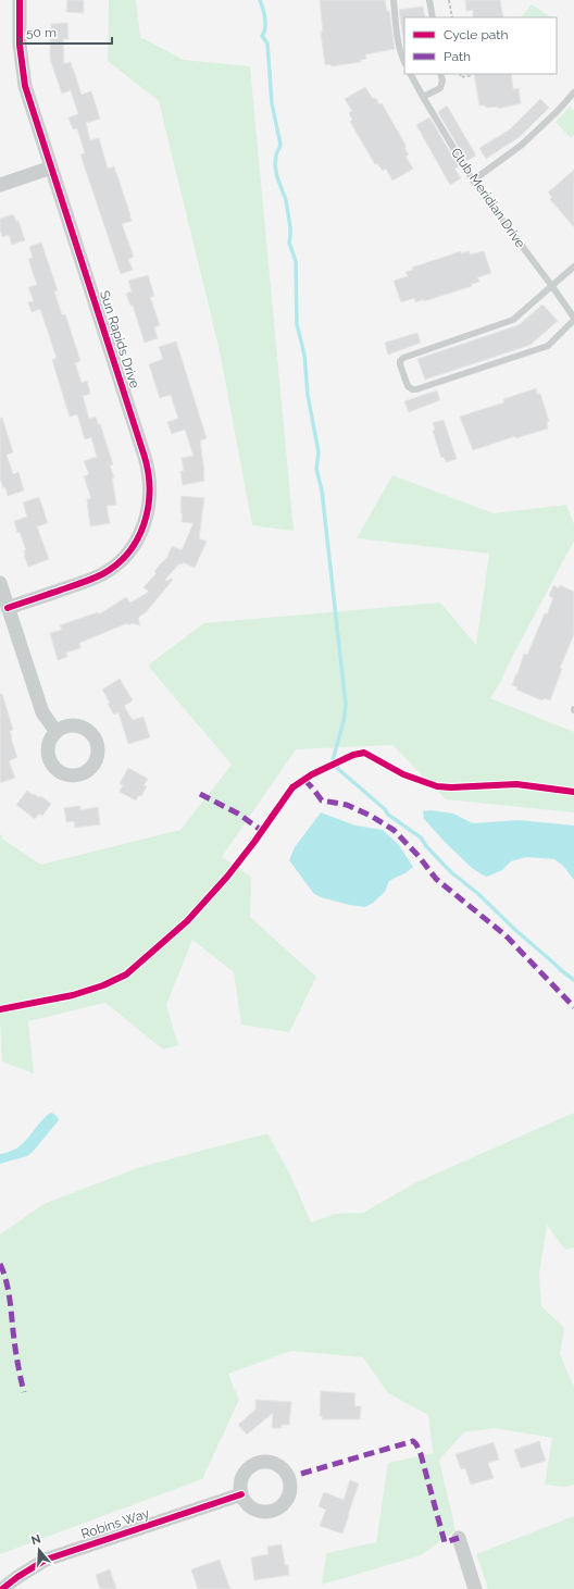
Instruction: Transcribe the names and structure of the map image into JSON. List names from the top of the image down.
{
  "streets": {
    "street": ["Sun Rapids Drive", "Robins Way"],
    "lane": ["Club Meridian Drive"]
  },
  "legend": ["Cycle path", "Path"],
  "scale_bar": "50 m",
  "north": "top"
}
